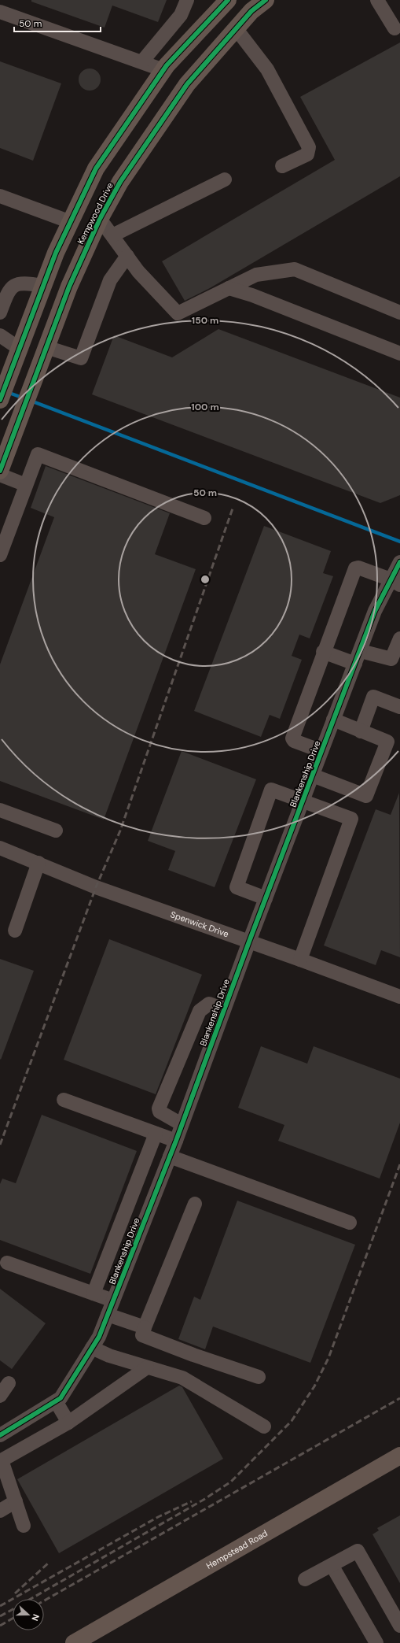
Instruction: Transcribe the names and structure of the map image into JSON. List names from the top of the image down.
{
  "streets": {
    "main road": ["Kempwood Drive", "Hempstead Road"],
    "street": ["Blankenship Drive", "Spenwick Drive"]
  },
  "crossings": [
    ["Blankenship Drive", "Spenwick Drive"]
  ],
  "scale_bar": "50 m",
  "north": "right",
  "rings": ["150 m", "100 m", "50 m"]
}
